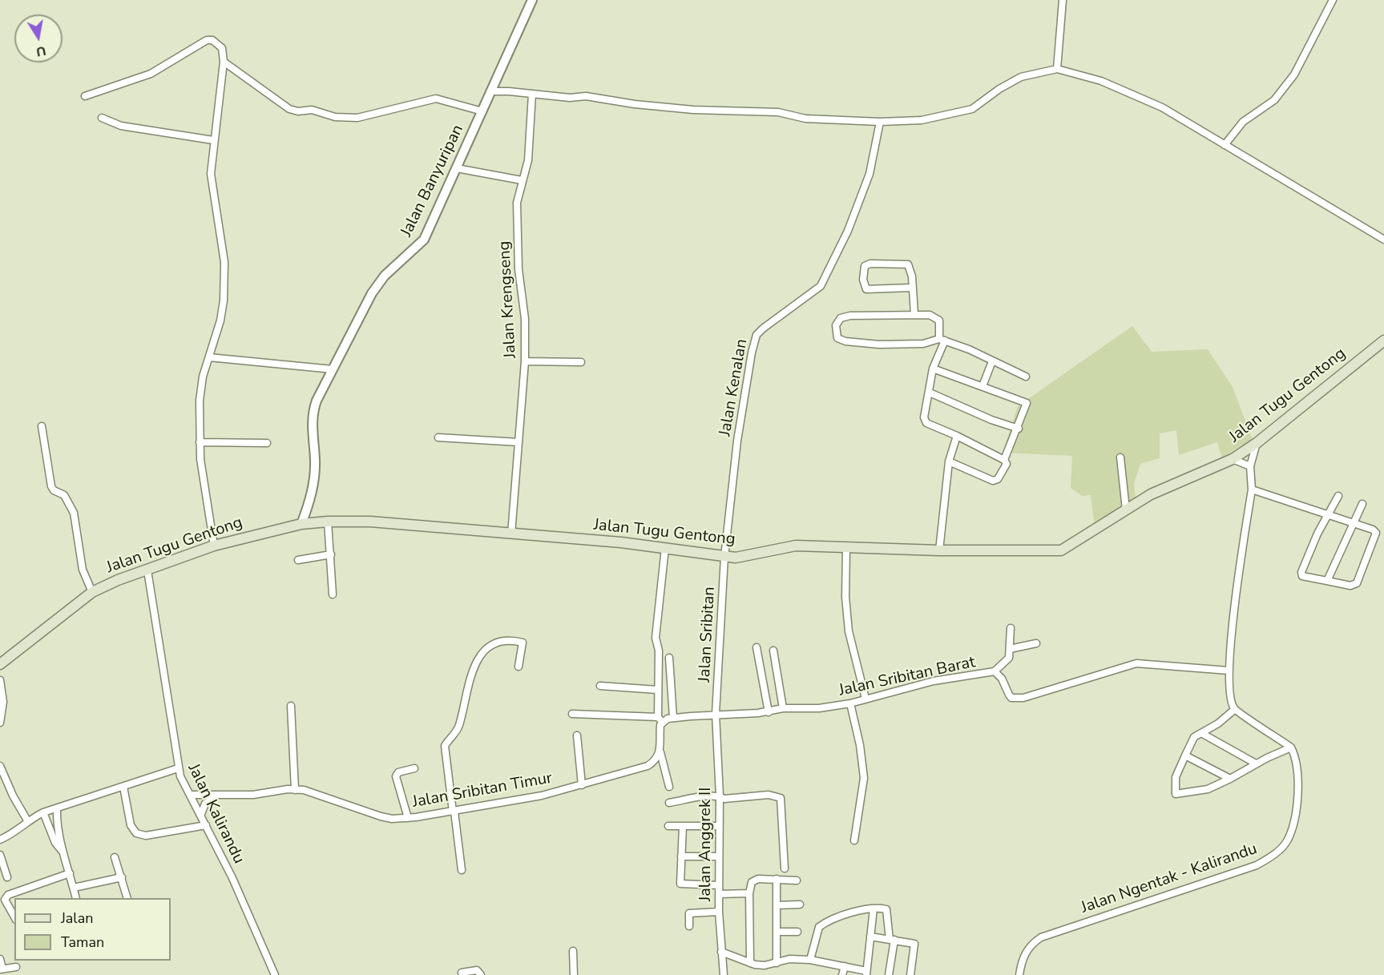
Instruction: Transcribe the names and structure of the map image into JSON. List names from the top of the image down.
{
  "streets": {
    "main road": ["Jalan Tugu Gentong"],
    "street": [
      "Jalan Banyuripan",
      "Jalan Krengseng",
      "Jalan Kenalan",
      "Jalan Sribitan",
      "Jalan Sribitan Barat",
      "Jalan Sribitan Timur",
      "Jalan Kalirandu",
      "Jalan Anggrek II",
      "Jalan Ngentak - Kalirandu"
    ]
  },
  "crossings": [
    ["Jalan Banyuripan", "Jalan Tugu Gentong"],
    ["Jalan Krengseng", "Jalan Tugu Gentong"],
    ["Jalan Kenalan", "Jalan Tugu Gentong"],
    ["Jalan Kenalan", "Jalan Sribitan"],
    ["Jalan Tugu Gentong", "Jalan Sribitan"],
    ["Jalan Tugu Gentong", "Jalan Kalirandu"],
    ["Jalan Sribitan", "Jalan Sribitan Barat"],
    ["Jalan Sribitan", "Jalan Anggrek II"],
    ["Jalan Sribitan Barat", "Jalan Anggrek II"],
    ["Jalan Sribitan Timur", "Jalan Kalirandu"]
  ],
  "legend": ["Jalan", "Taman"],
  "north": "bottom"
}
